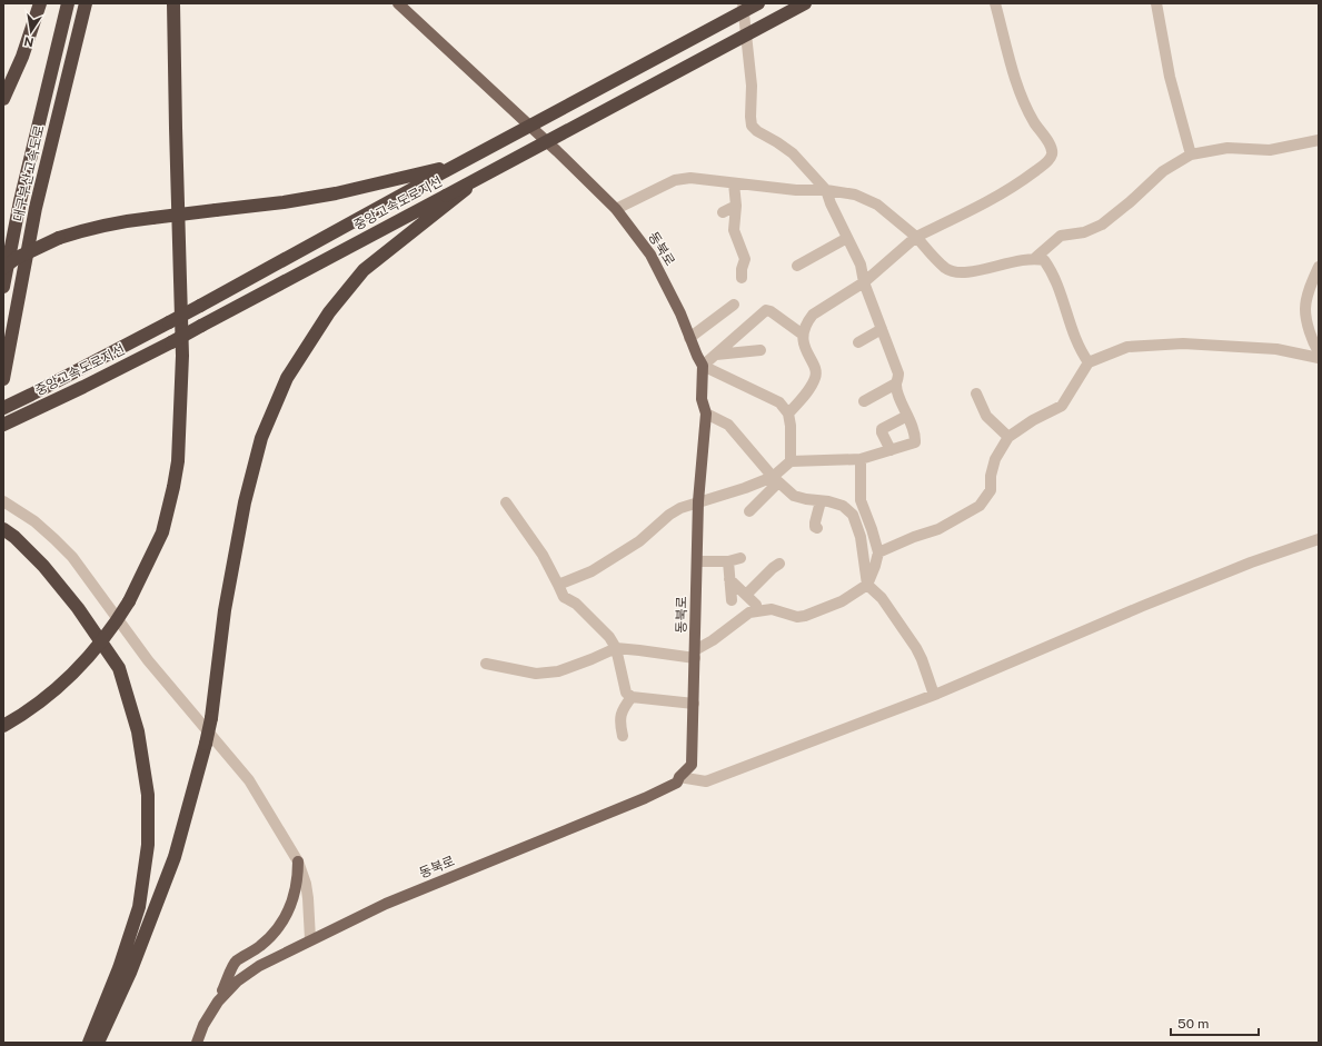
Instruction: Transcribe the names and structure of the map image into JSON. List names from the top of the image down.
{
  "streets": {
    "highway": ["대구부산고속도로", "중앙고속도로지선"],
    "main road": ["동북로"]
  },
  "scale_bar": "50 m",
  "north": "bottom"
}
